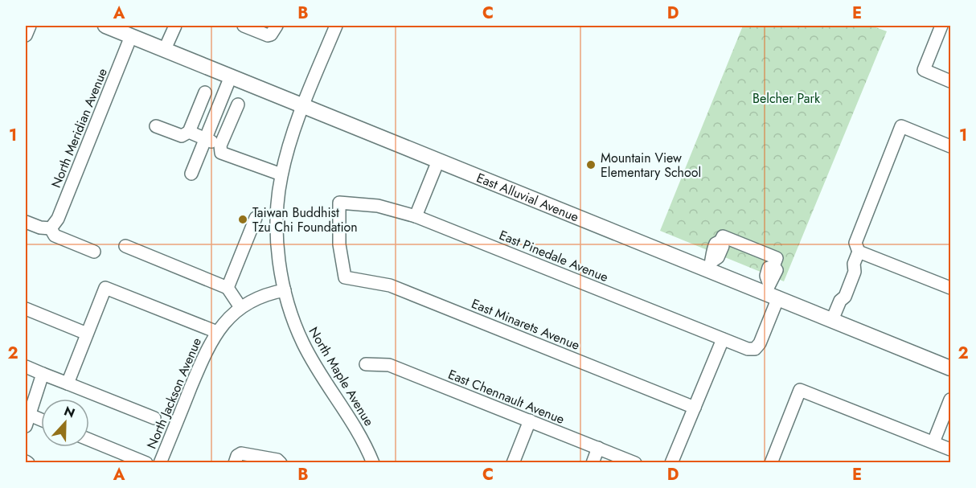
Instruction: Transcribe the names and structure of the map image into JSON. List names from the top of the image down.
{
  "streets": {
    "main road": ["East Alluvial Avenue"],
    "street": [
      "North Meridian Avenue",
      "East Pinedale Avenue",
      "East Minarets Avenue",
      "North Maple Avenue",
      "North Jackson Avenue",
      "East Chennault Avenue"
    ]
  },
  "crossings": [
    ["North Meridian Avenue", "East Alluvial Avenue"],
    ["East Alluvial Avenue", "East Pinedale Avenue"],
    ["East Alluvial Avenue", "North Maple Avenue"],
    ["East Pinedale Avenue", "East Minarets Avenue"],
    ["North Maple Avenue", "North Jackson Avenue"]
  ],
  "parks": ["Belcher Park"],
  "places": ["Mountain View Elementary School", "Taiwan Buddhist Tzu Chi Foundation"],
  "north": "top",
  "grid": {
    "columns": [
      "A",
      "B",
      "C",
      "D",
      "E"
    ],
    "rows": ["1", "2"]
  }
}
